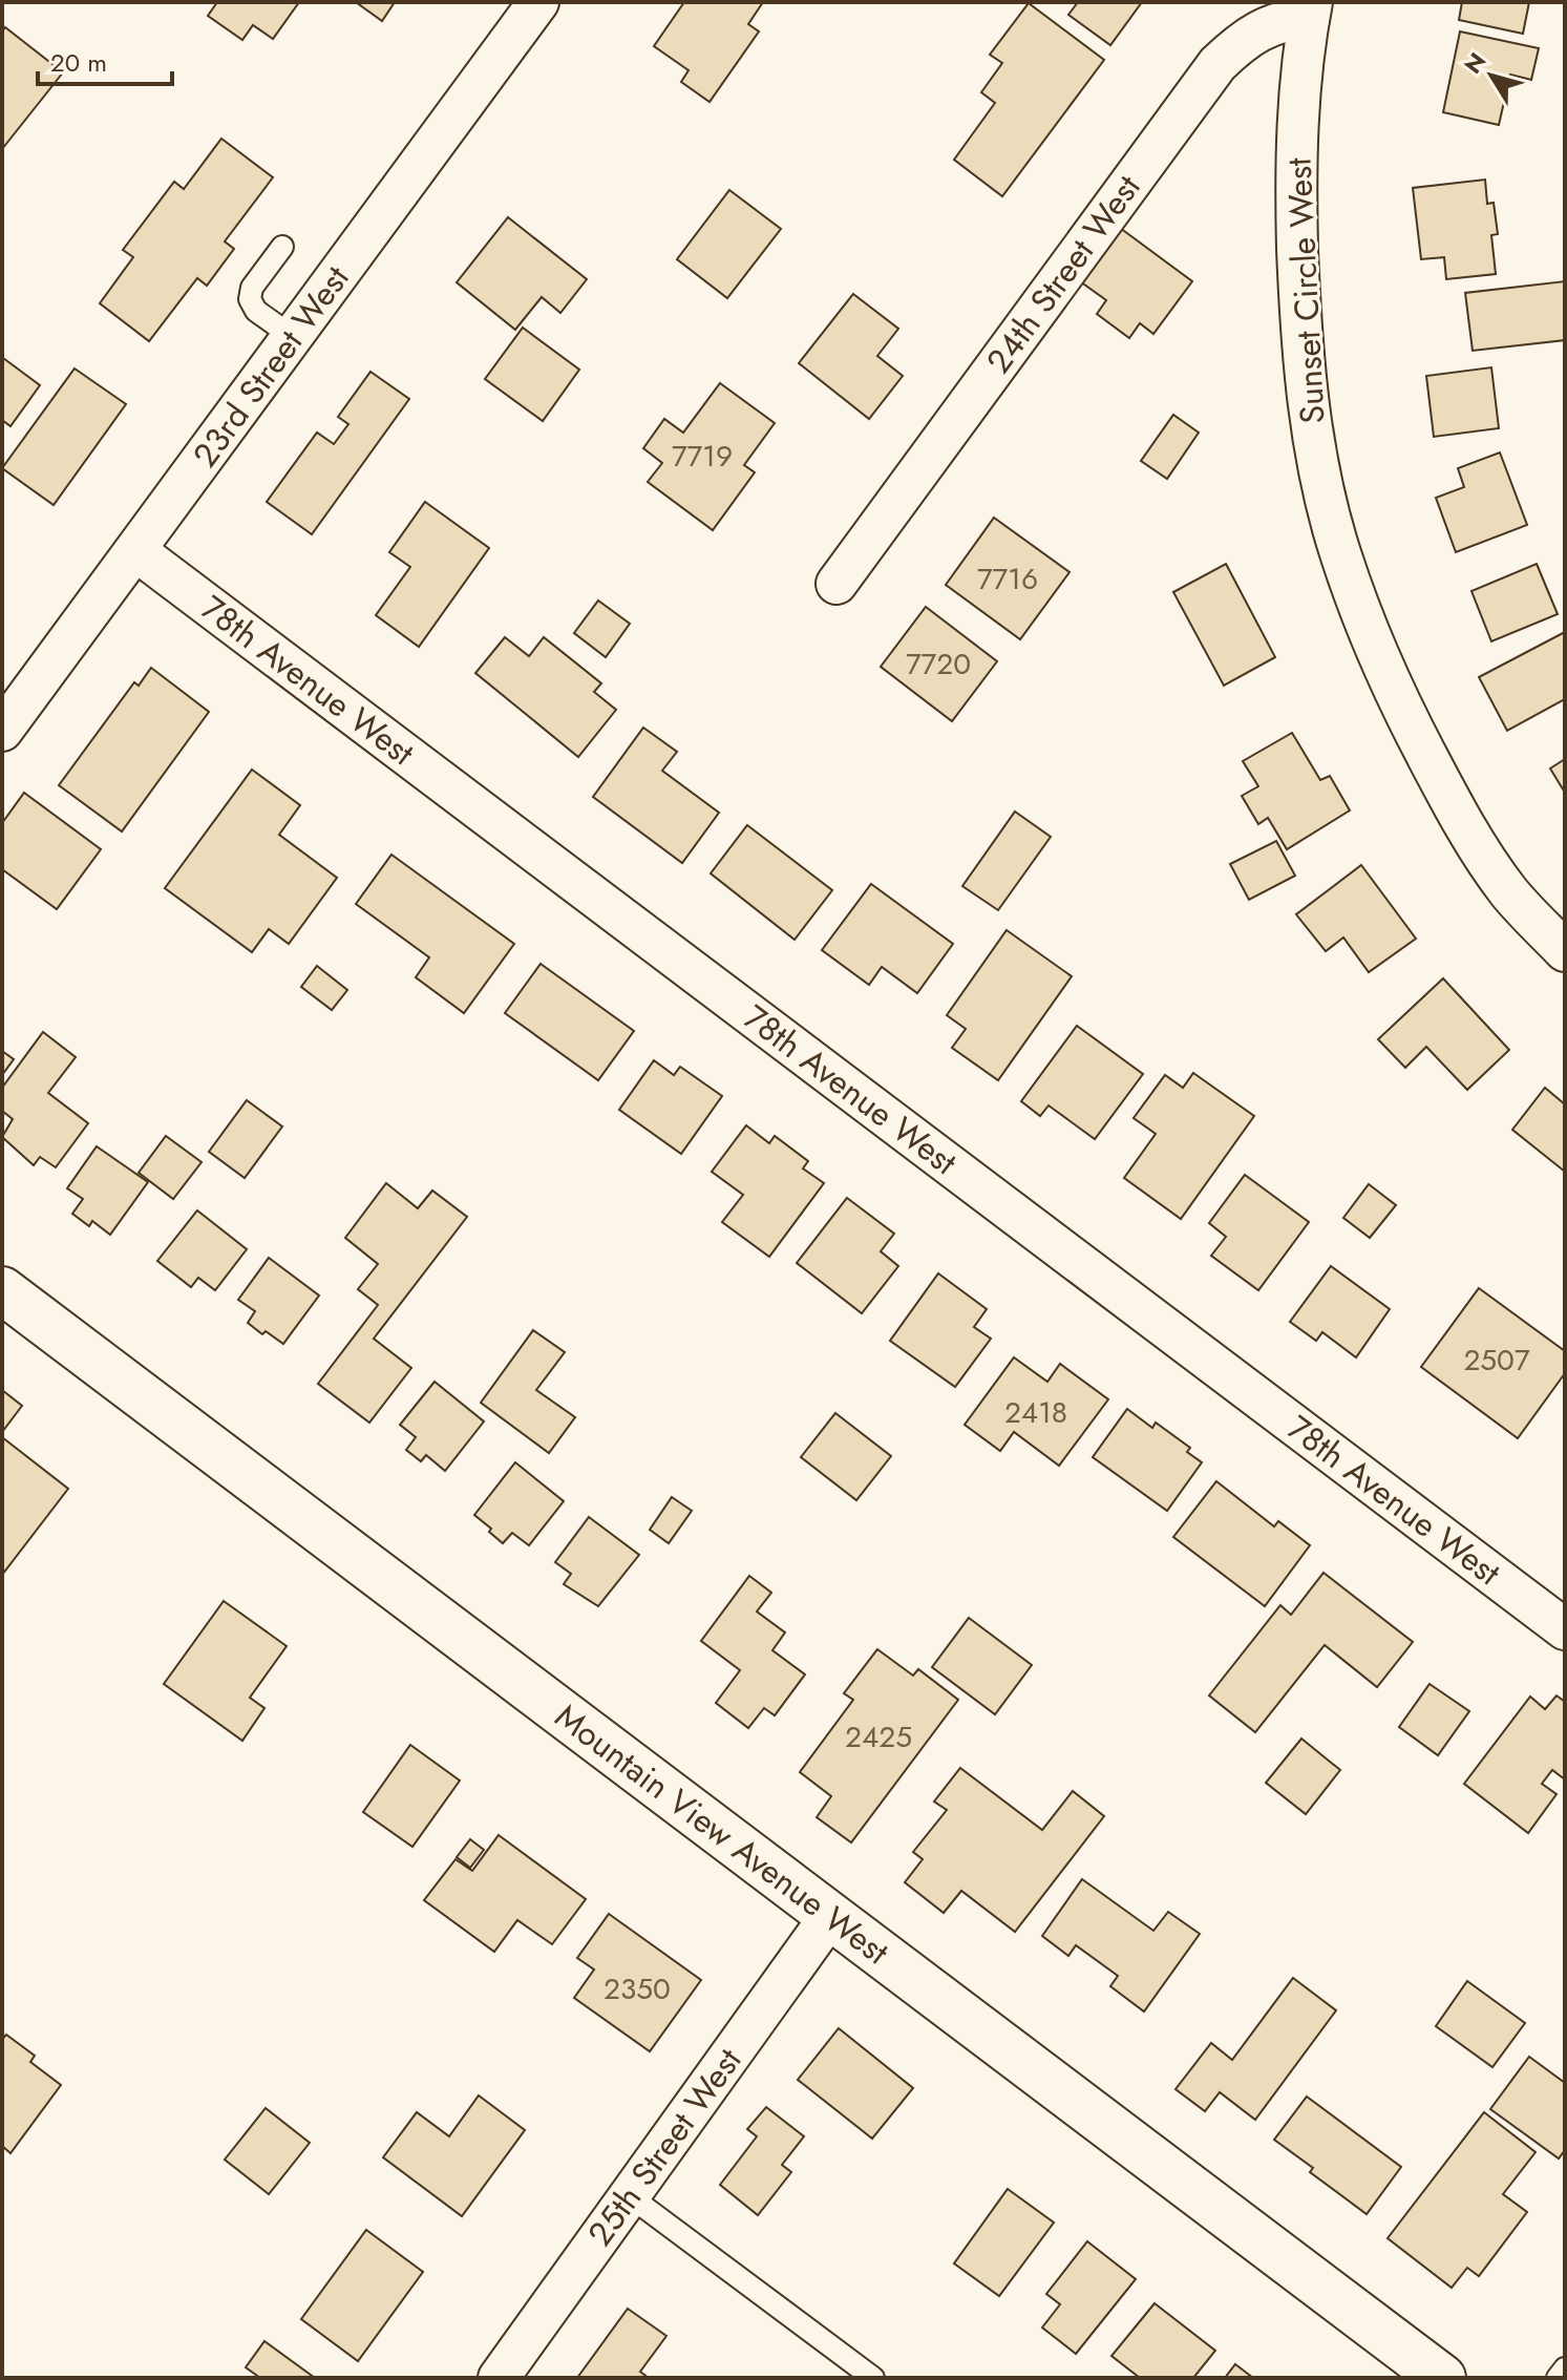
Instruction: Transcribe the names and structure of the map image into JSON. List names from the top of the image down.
{
  "streets": {
    "street": [
      "24th Street West",
      "Sunset Circle West",
      "23rd Street West",
      "78th Avenue West",
      "Mountain View Avenue West",
      "25th Street West"
    ]
  },
  "crossings": [
    ["24th Street West", "Sunset Circle West"],
    ["23rd Street West", "78th Avenue West"],
    ["Mountain View Avenue West", "25th Street West"]
  ],
  "house_numbers": [
    "7719",
    "7716",
    "7720",
    "2507",
    "2418",
    "2425",
    "2350"
  ],
  "scale_bar": "20 m",
  "north": "top left"
}
